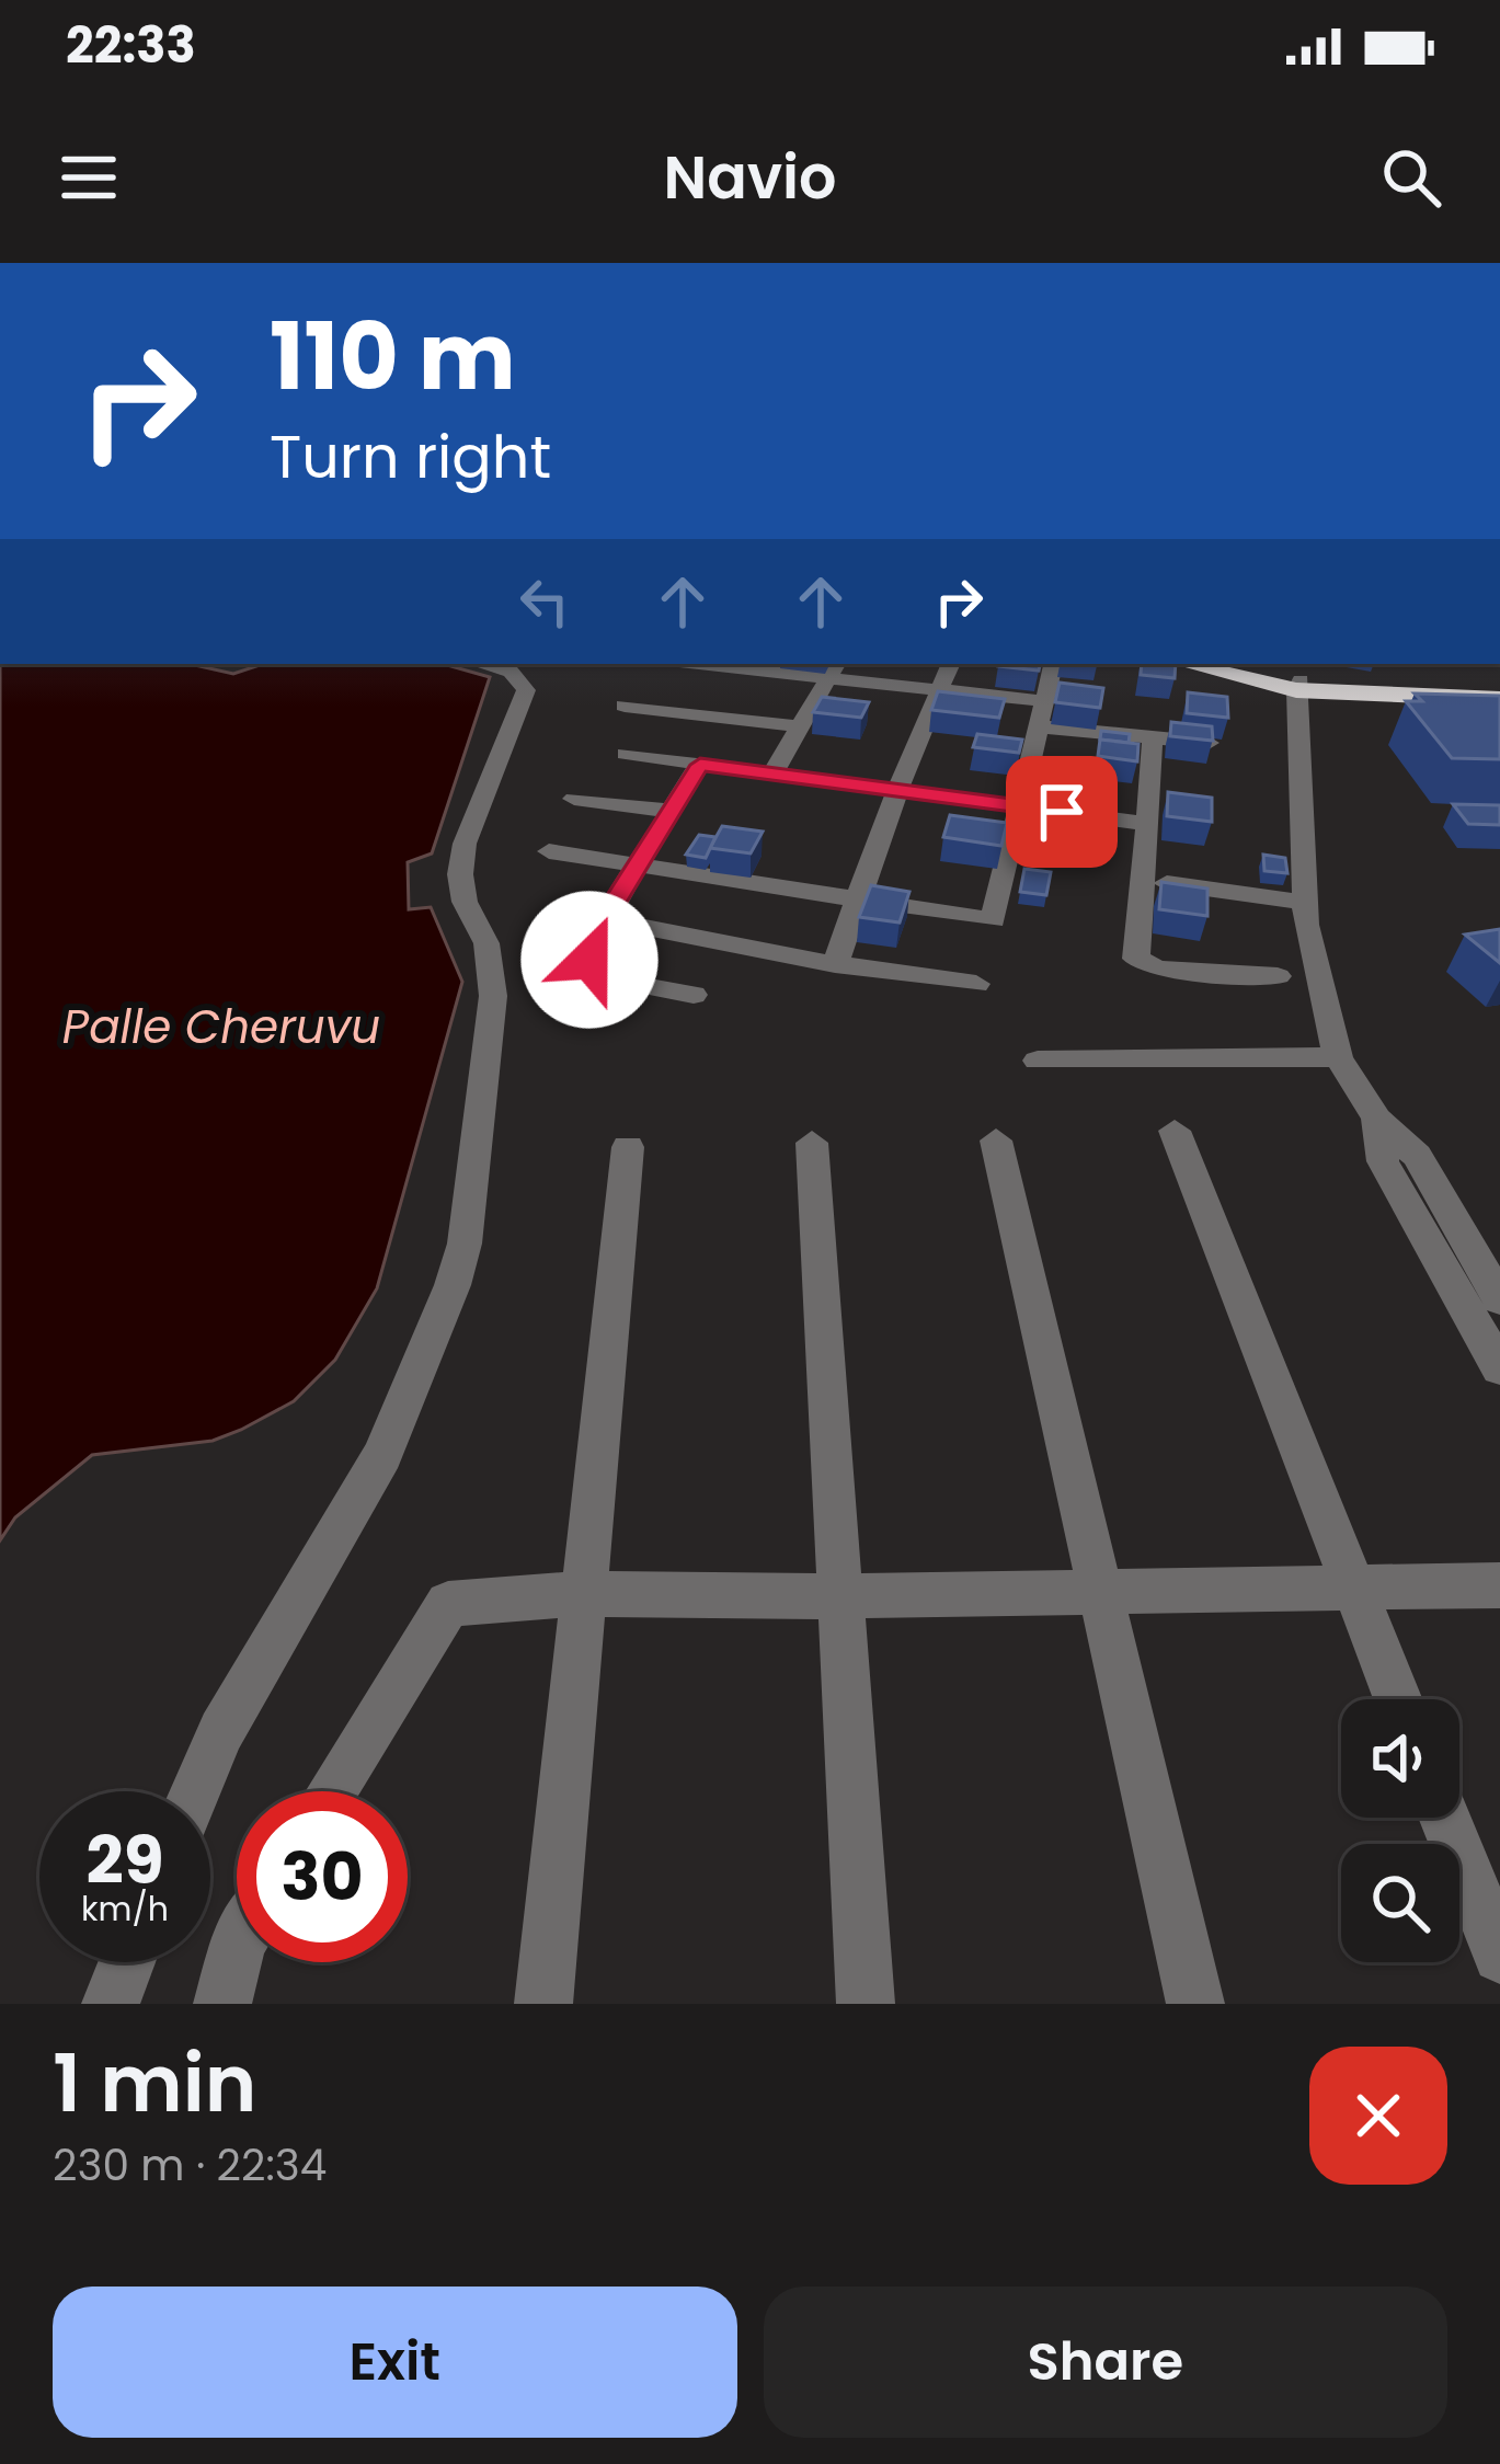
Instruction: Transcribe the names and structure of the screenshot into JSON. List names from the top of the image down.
{
  "water": ["Palle Cheruvu"],
  "page": {
    "status": "22:33",
    "header": "Navio",
    "turn": ["110 m", "Turn right"],
    "speed": "29 km/h",
    "limit": "30",
    "heading": ["1 min", "230 m · 22:34"],
    "buttons": ["Exit", "Share"]
  }
}
